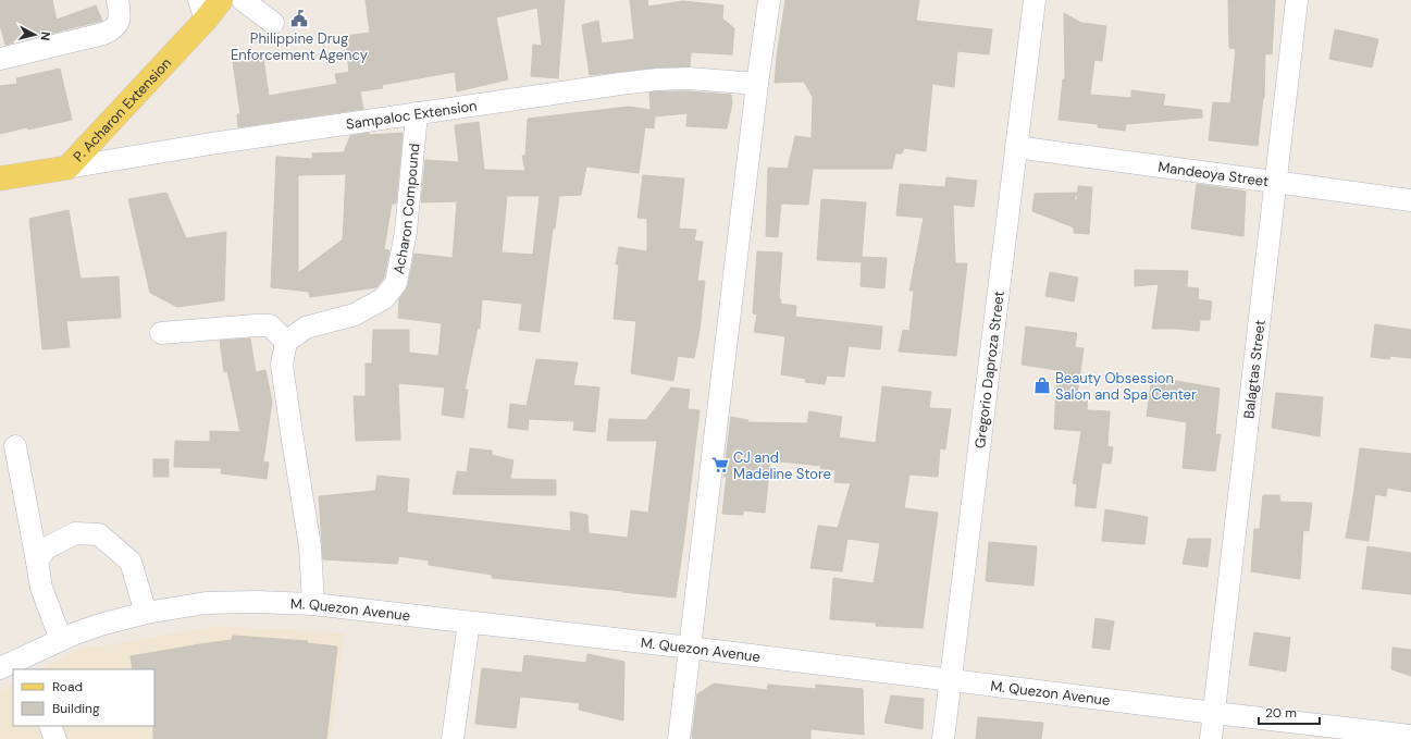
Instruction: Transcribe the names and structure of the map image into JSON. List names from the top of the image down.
{
  "streets": {
    "main road": ["P. Acharon Extension"],
    "street": [
      "Sampaloc Extension",
      "Mandeoya Street",
      "Acharon Compound",
      "Gregorio Daproza Street",
      "Balagtas Street",
      "M. Quezon Avenue"
    ]
  },
  "crossings": [
    ["P. Acharon Extension", "Sampaloc Extension"],
    ["Sampaloc Extension", "Acharon Compound"],
    ["Mandeoya Street", "Gregorio Daproza Street"],
    ["Mandeoya Street", "Balagtas Street"],
    ["Gregorio Daproza Street", "M. Quezon Avenue"],
    ["Balagtas Street", "M. Quezon Avenue"]
  ],
  "places": {
    "public building": ["Philippine Drug Enforcement Agency"],
    "shop": ["Beauty Obsession Salon and Spa Center"],
    "supermarket": ["CJ and Madeline Store"]
  },
  "legend": ["Road", "Building"],
  "scale_bar": "20 m",
  "north": "right"
}
